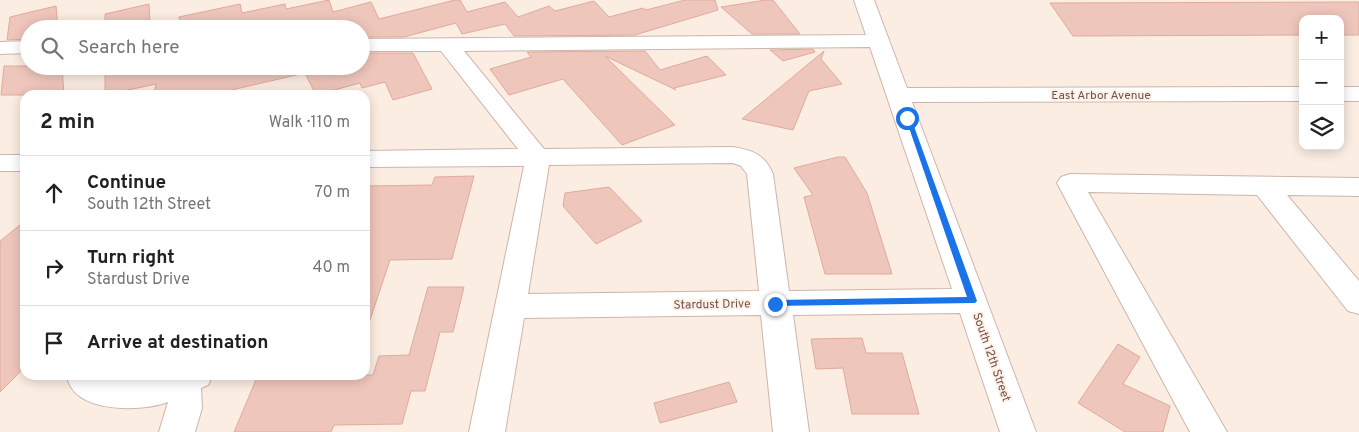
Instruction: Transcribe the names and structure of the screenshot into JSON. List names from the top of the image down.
{
  "streets": {
    "street": ["East Arbor Avenue", "Stardust Drive", "South 12th Street"]
  },
  "crossings": [
    ["East Arbor Avenue", "South 12th Street"],
    ["Stardust Drive", "South 12th Street"]
  ],
  "page": {
    "map_buttons": ["+", "−"],
    "search": "Search here",
    "heading": ["2 min", "Walk · 110 m"],
    "list": [
      ["Continue", "South 12th Street", "70 m"],
      ["Turn right", "Stardust Drive", "40 m"],
      "Arrive at destination"
    ]
  }
}
